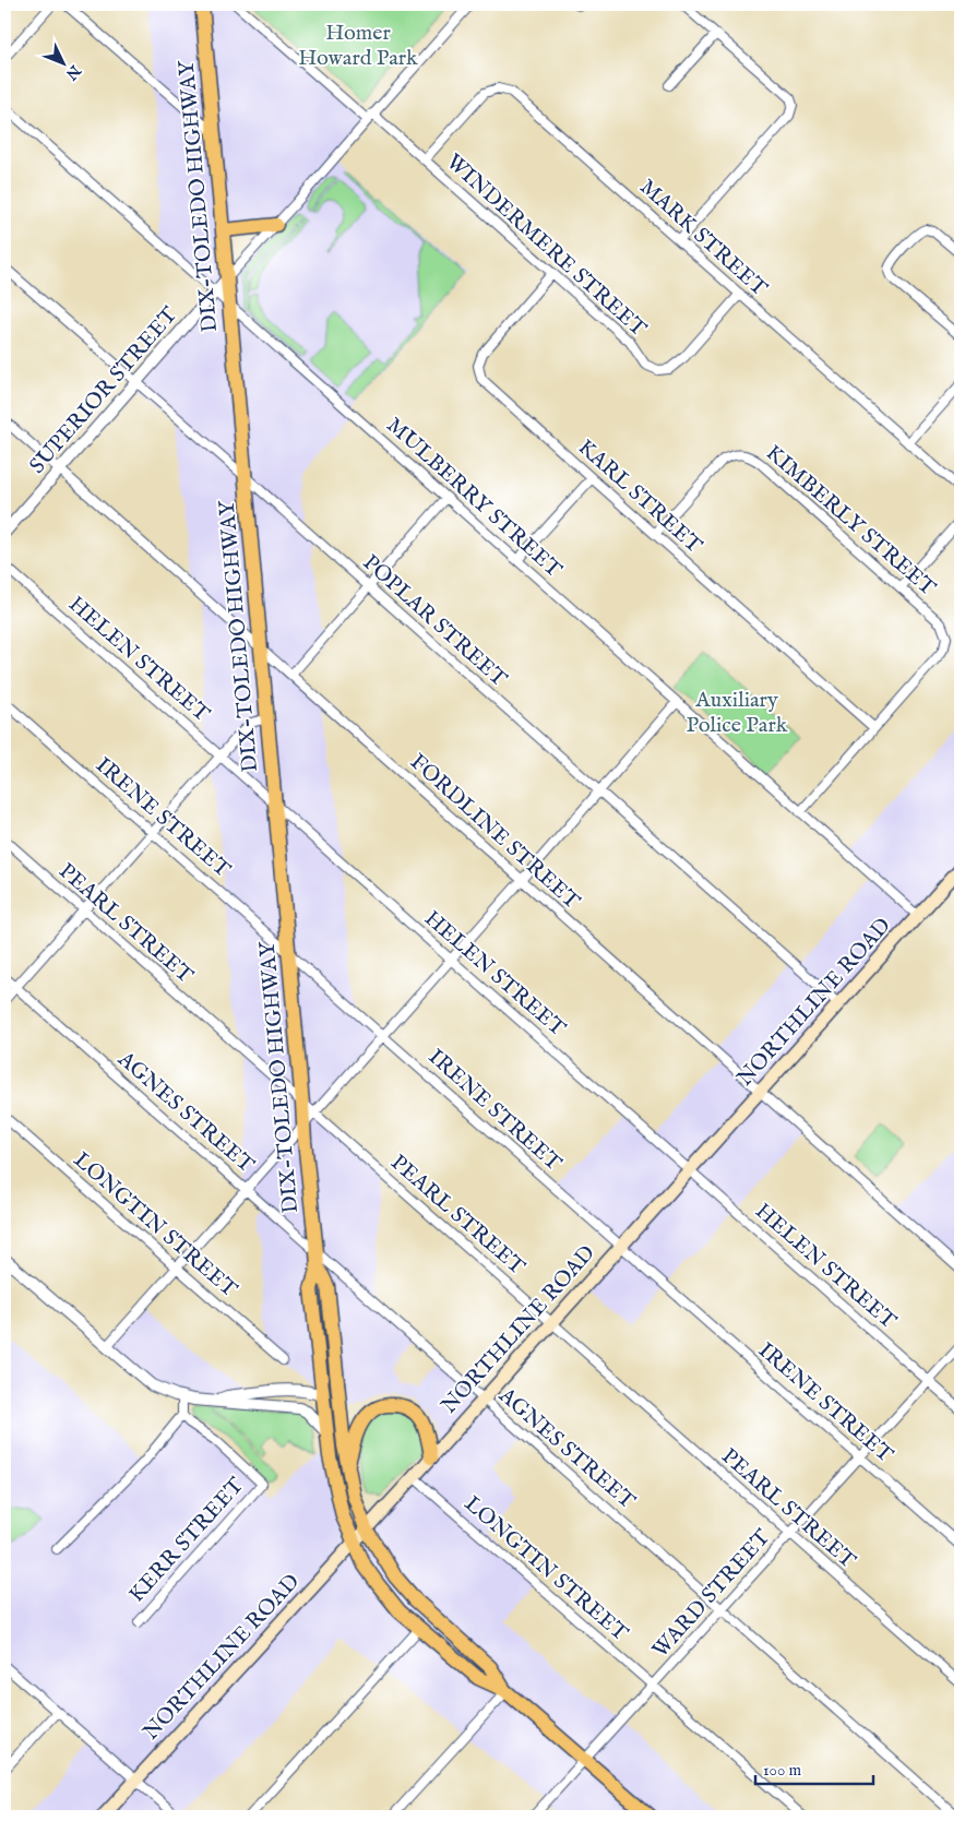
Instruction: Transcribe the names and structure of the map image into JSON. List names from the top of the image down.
{
  "streets": {
    "main road": ["DIX-TOLEDO HIGHWAY", "NORTHLINE ROAD"],
    "street": [
      "MARK STREET",
      "WINDERMERE STREET",
      "SUPERIOR STREET",
      "KARL STREET",
      "MULBERRY STREET",
      "KIMBERLY STREET",
      "POPLAR STREET",
      "HELEN STREET",
      "IRENE STREET",
      "FORDLINE STREET",
      "PEARL STREET",
      "AGNES STREET",
      "LONGTIN STREET",
      "KERR STREET",
      "WARD STREET"
    ]
  },
  "crossings": [
    ["DIX-TOLEDO HIGHWAY", "SUPERIOR STREET"],
    ["DIX-TOLEDO HIGHWAY", "MULBERRY STREET"],
    ["DIX-TOLEDO HIGHWAY", "POPLAR STREET"],
    ["DIX-TOLEDO HIGHWAY", "HELEN STREET"],
    ["DIX-TOLEDO HIGHWAY", "IRENE STREET"],
    ["DIX-TOLEDO HIGHWAY", "FORDLINE STREET"],
    ["DIX-TOLEDO HIGHWAY", "PEARL STREET"],
    ["DIX-TOLEDO HIGHWAY", "NORTHLINE ROAD"],
    ["DIX-TOLEDO HIGHWAY", "AGNES STREET"],
    ["DIX-TOLEDO HIGHWAY", "WARD STREET"],
    ["MARK STREET", "WINDERMERE STREET"],
    ["WINDERMERE STREET", "SUPERIOR STREET"],
    ["WINDERMERE STREET", "KARL STREET"],
    ["SUPERIOR STREET", "MULBERRY STREET"],
    ["SUPERIOR STREET", "POPLAR STREET"],
    ["SUPERIOR STREET", "FORDLINE STREET"],
    ["KARL STREET", "KIMBERLY STREET"],
    ["MULBERRY STREET", "KIMBERLY STREET"],
    ["MULBERRY STREET", "NORTHLINE ROAD"],
    ["POPLAR STREET", "NORTHLINE ROAD"],
    ["HELEN STREET", "NORTHLINE ROAD"],
    ["HELEN STREET", "WARD STREET"],
    ["IRENE STREET", "NORTHLINE ROAD"],
    ["IRENE STREET", "WARD STREET"],
    ["FORDLINE STREET", "NORTHLINE ROAD"],
    ["PEARL STREET", "NORTHLINE ROAD"],
    ["PEARL STREET", "WARD STREET"],
    ["NORTHLINE ROAD", "AGNES STREET"],
    ["NORTHLINE ROAD", "LONGTIN STREET"],
    ["AGNES STREET", "WARD STREET"],
    ["LONGTIN STREET", "WARD STREET"]
  ],
  "parks": ["Homer Howard Park", "Auxiliary Police Park"],
  "scale_bar": "100 m",
  "north": "bottom right"
}
